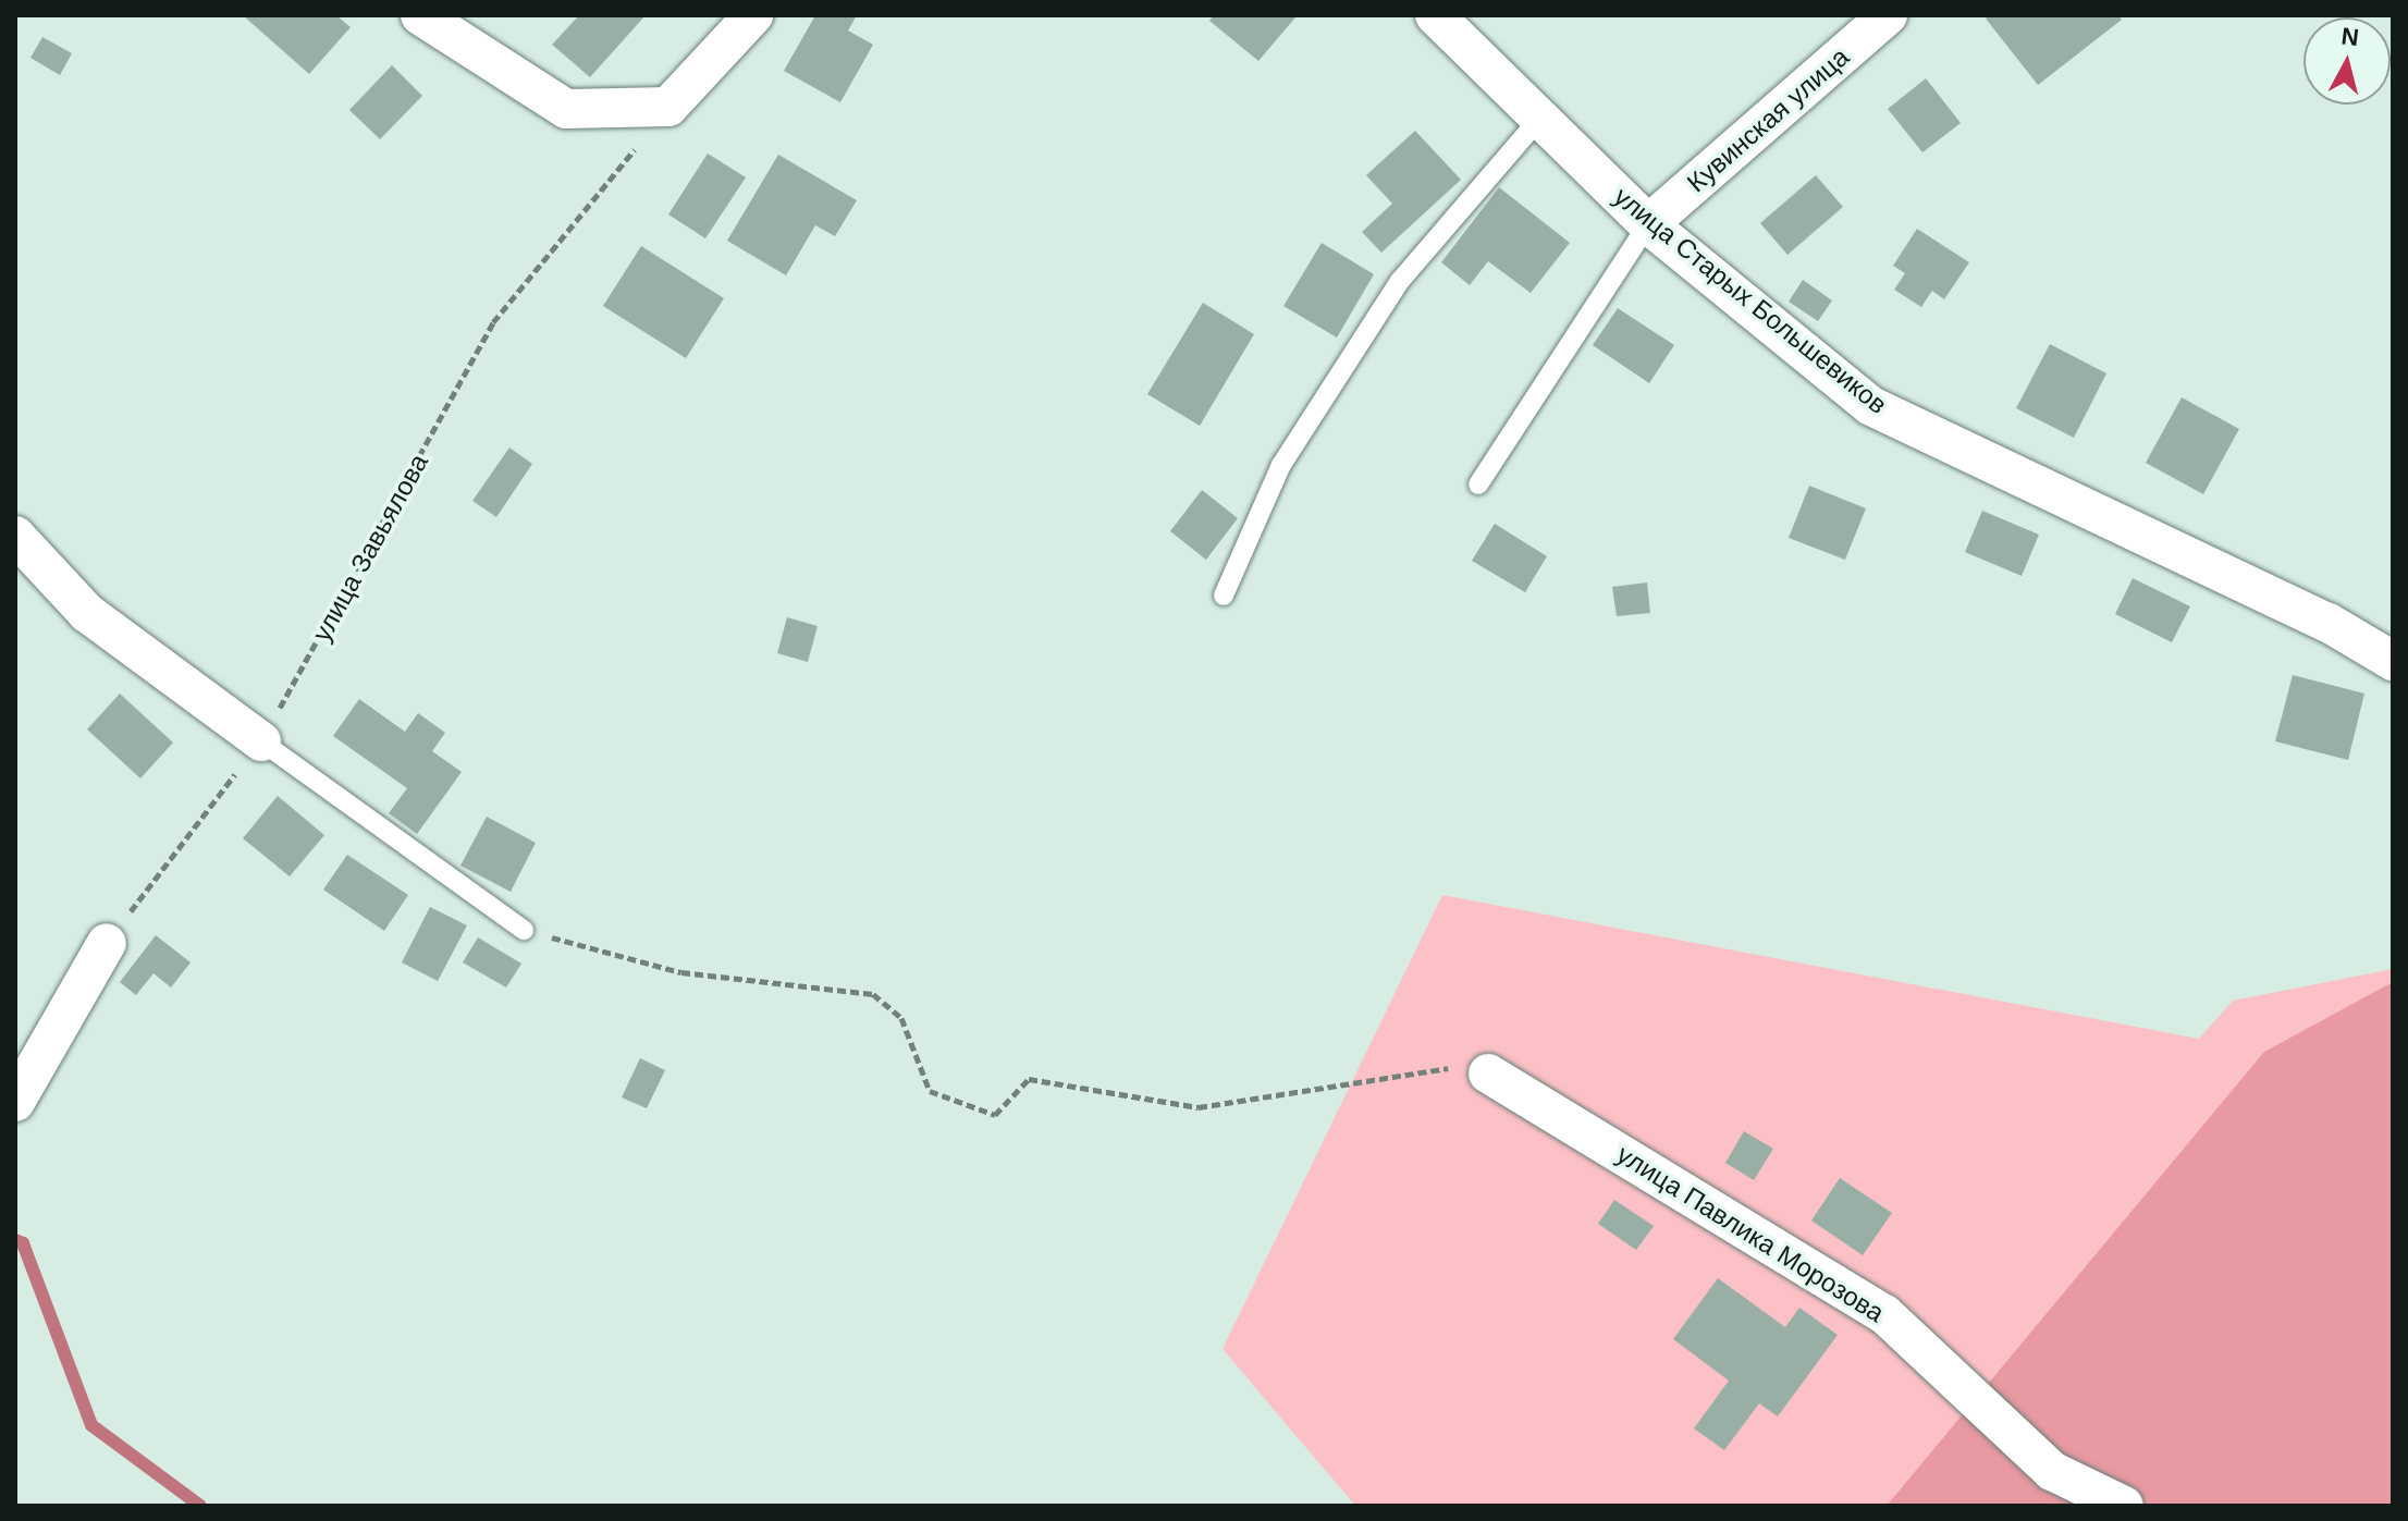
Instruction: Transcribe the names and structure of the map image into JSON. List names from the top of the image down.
{
  "streets": {
    "street": ["Кувинская улица", "улица Старых Большевиков", "улица Павлика Морозова"],
    "path": ["улица Завьялова"]
  },
  "crossings": [
    ["Кувинская улица", "улица Старых Большевиков"]
  ],
  "north": "top"
}
